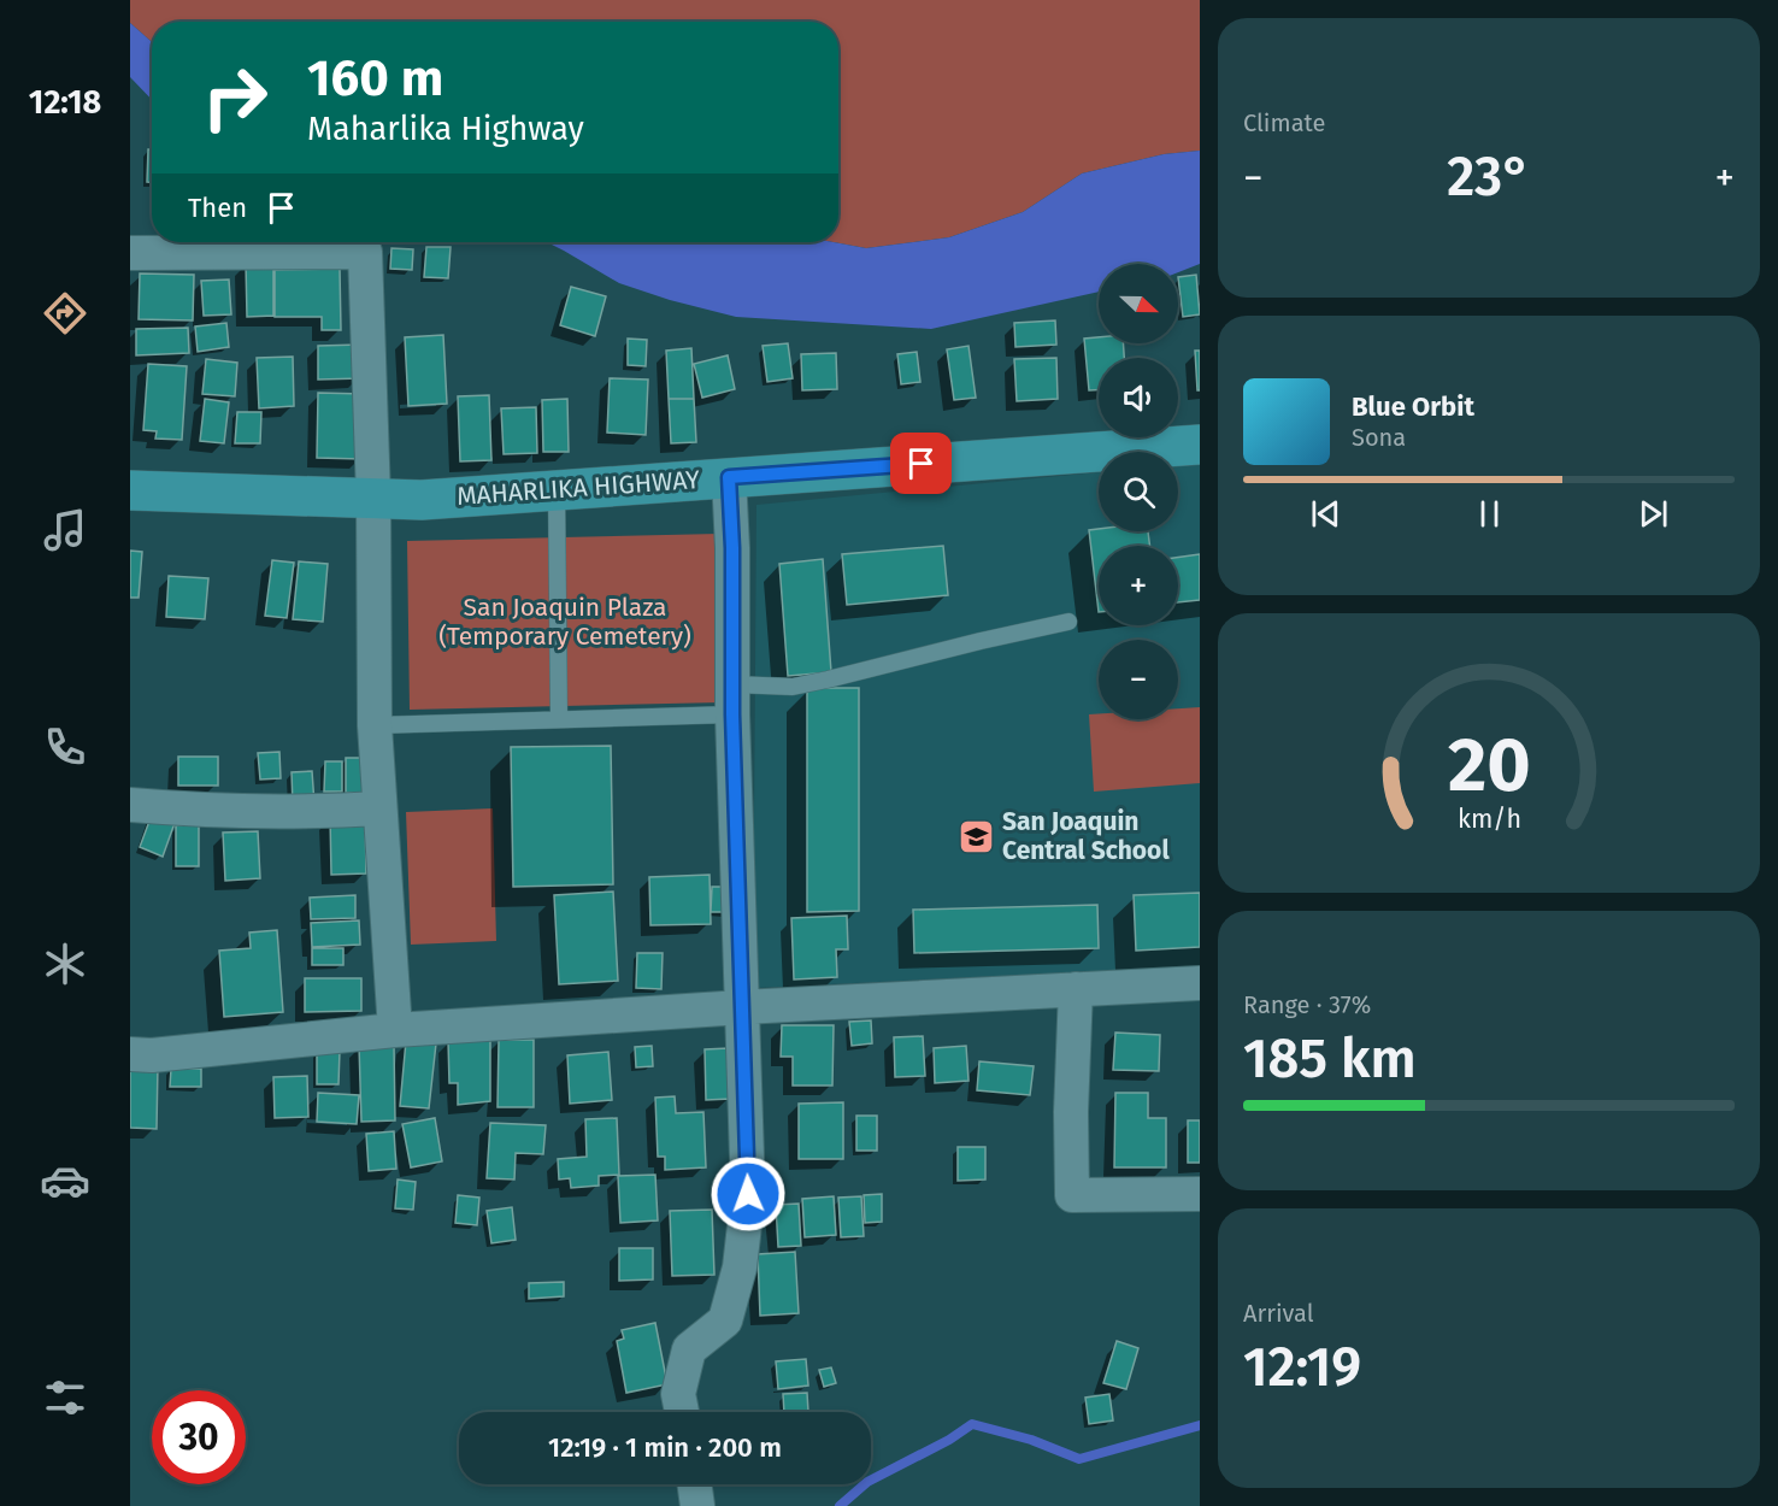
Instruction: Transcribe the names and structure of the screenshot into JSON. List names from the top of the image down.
{
  "streets": {
    "highway": ["MAHARLIKA HIGHWAY"]
  },
  "parks": ["San Joaquin Plaza (Temporary Cemetery)"],
  "places": {
    "school or university": ["San Joaquin Central School"]
  },
  "north": "right",
  "page": {
    "tabs": "12:18",
    "tile": [
      "Climate",
      ["Range · 37%", "185 km"],
      ["Arrival", "12:19"]
    ],
    "turn": ["160 m", "Maharlika Highway"],
    "heat": ["−", "23°", "+"],
    "then": "Then",
    "map_buttons": ["+", "−"],
    "song": ["Blue Orbit", "Sona"],
    "limit": "30",
    "trip": "12:19 · 1 min · 200 m",
    "gauge": ["20", "km/h"]
  }
}
